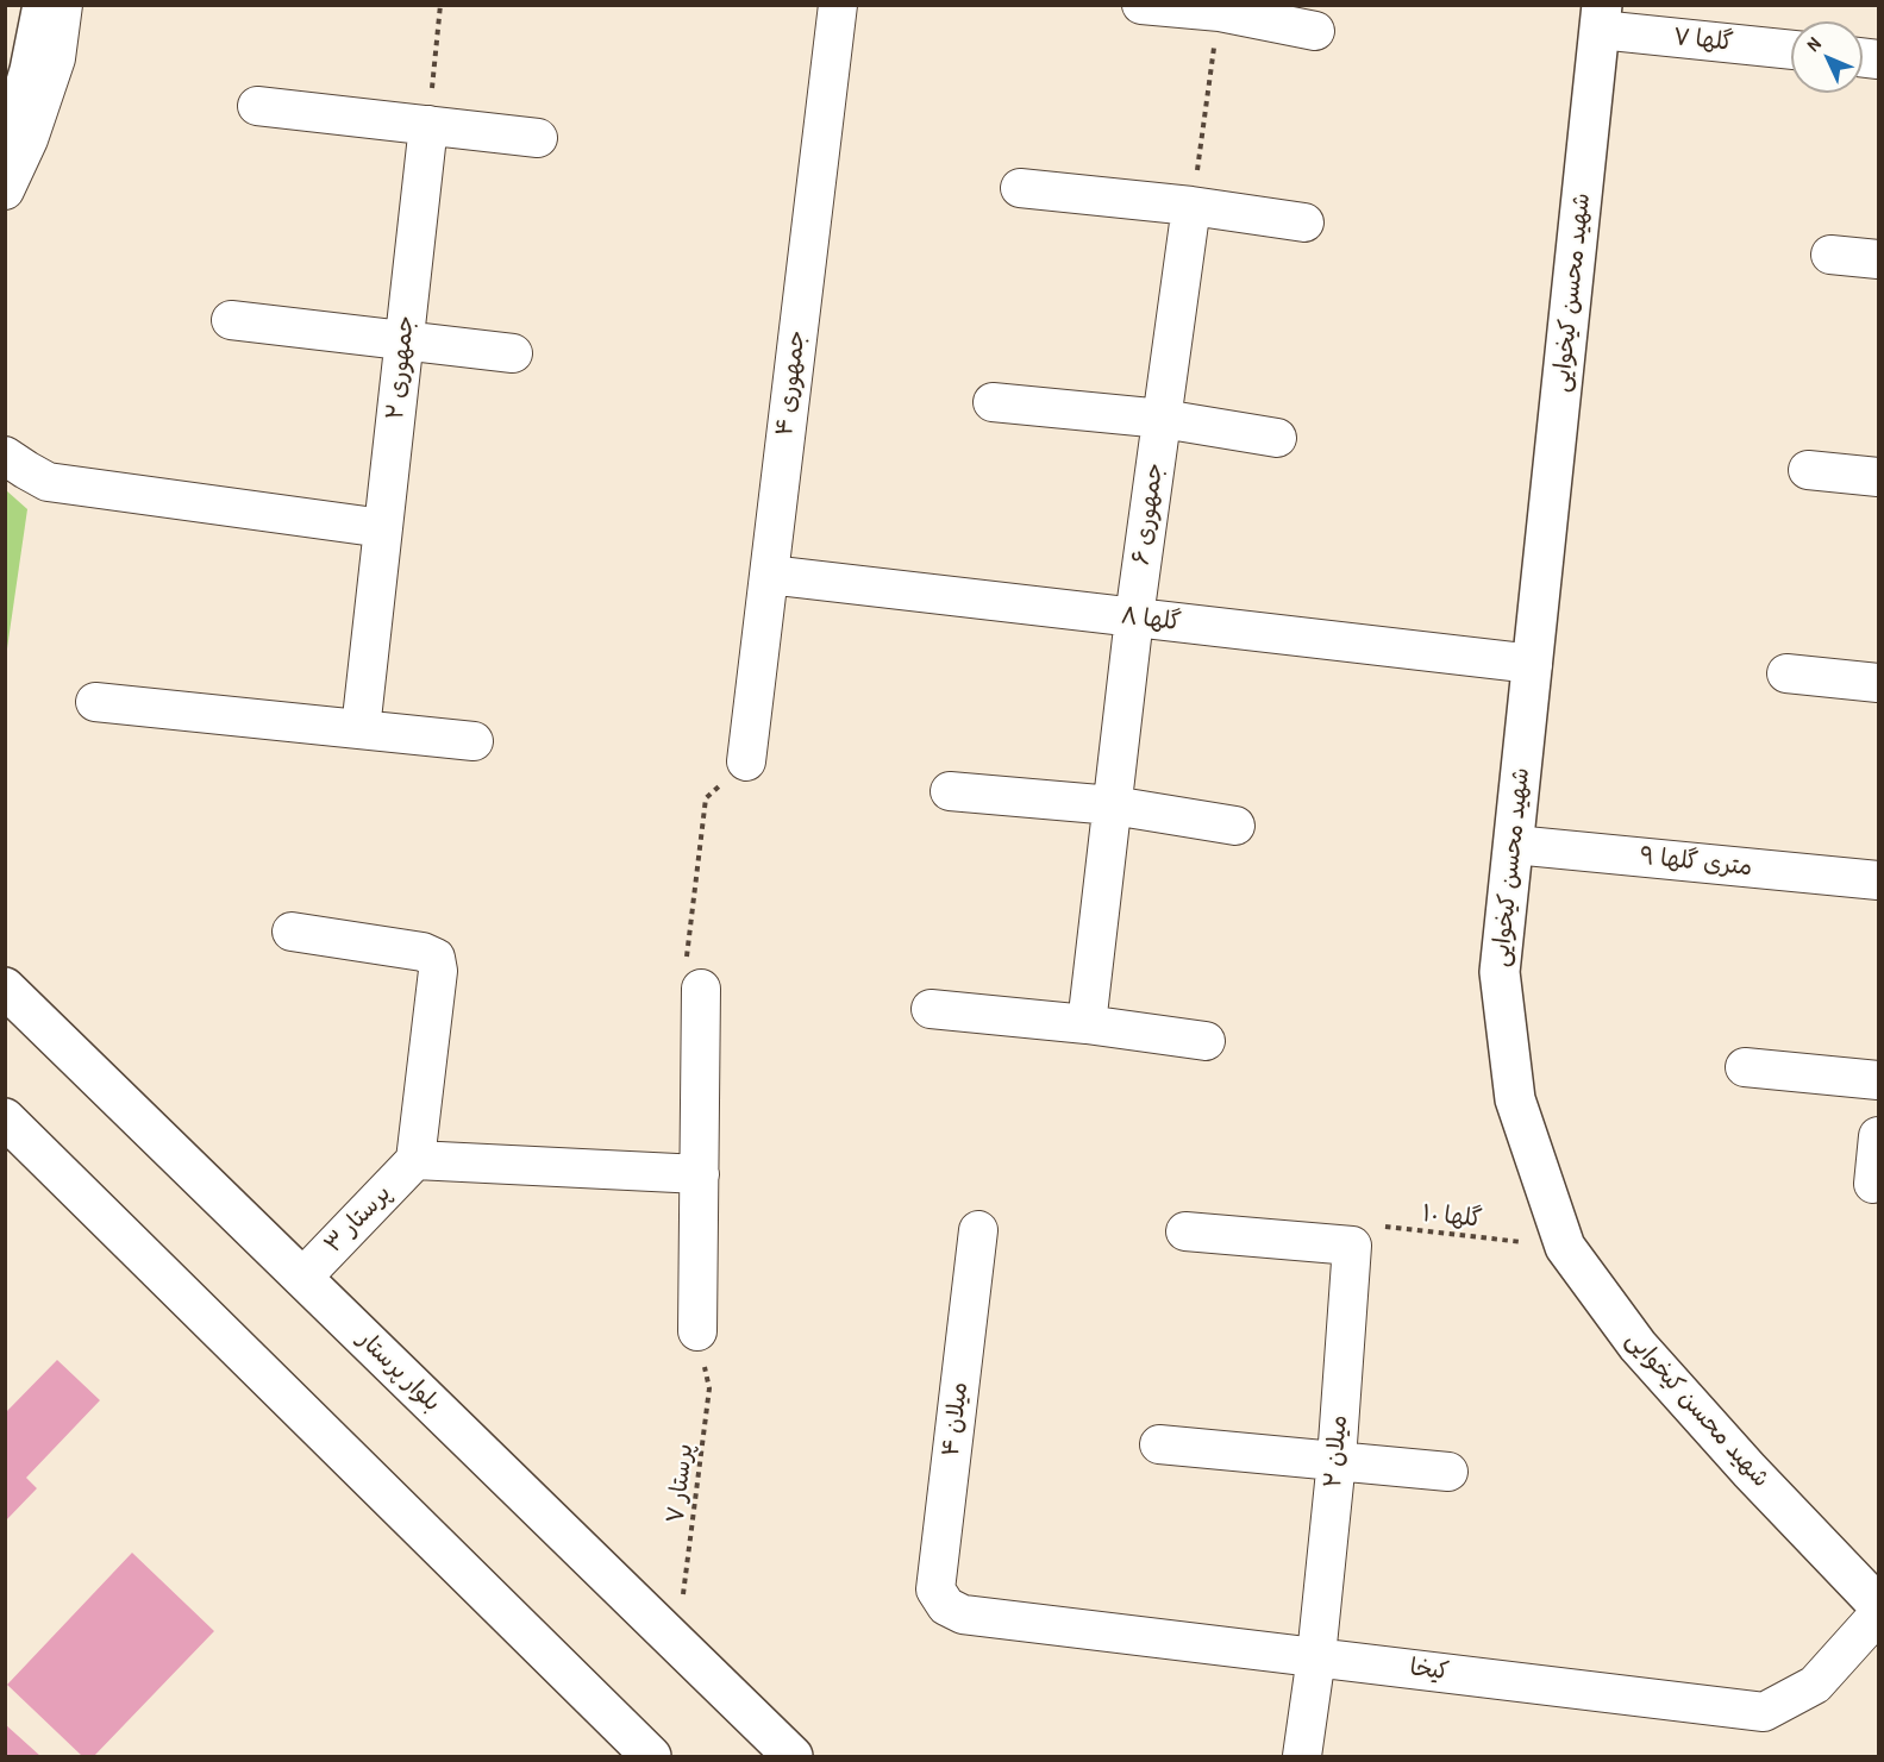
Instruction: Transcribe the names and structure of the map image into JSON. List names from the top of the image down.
{
  "streets": {
    "main road": ["شهید محسن کیخوایی", "بلوار پرستار"],
    "street": [
      "گلها ۷",
      "جمهوری ۲",
      "جمهوری ۴",
      "جمهوری ۶",
      "گلها ۸",
      "۹ متری گلها",
      "پرستار ۳",
      "میلان ۴",
      "میلان ۲",
      "کیخا"
    ],
    "path": ["گلها ۱۰", "پرستار ۷"]
  },
  "crossings": [
    ["گلها ۷", "شهید محسن کیخوایی"],
    ["شهید محسن کیخوایی", "گلها ۸"],
    ["شهید محسن کیخوایی", "۹ متری گلها"],
    ["شهید محسن کیخوایی", "گلها ۱۰"],
    ["جمهوری ۴", "گلها ۸"],
    ["جمهوری ۶", "گلها ۸"],
    ["گلها ۱۰", "میلان ۲"],
    ["پرستار ۳", "بلوار پرستار"],
    ["بلوار پرستار", "پرستار ۷"],
    ["میلان ۴", "کیخا"],
    ["میلان ۲", "کیخا"]
  ],
  "north": "top left"
}
